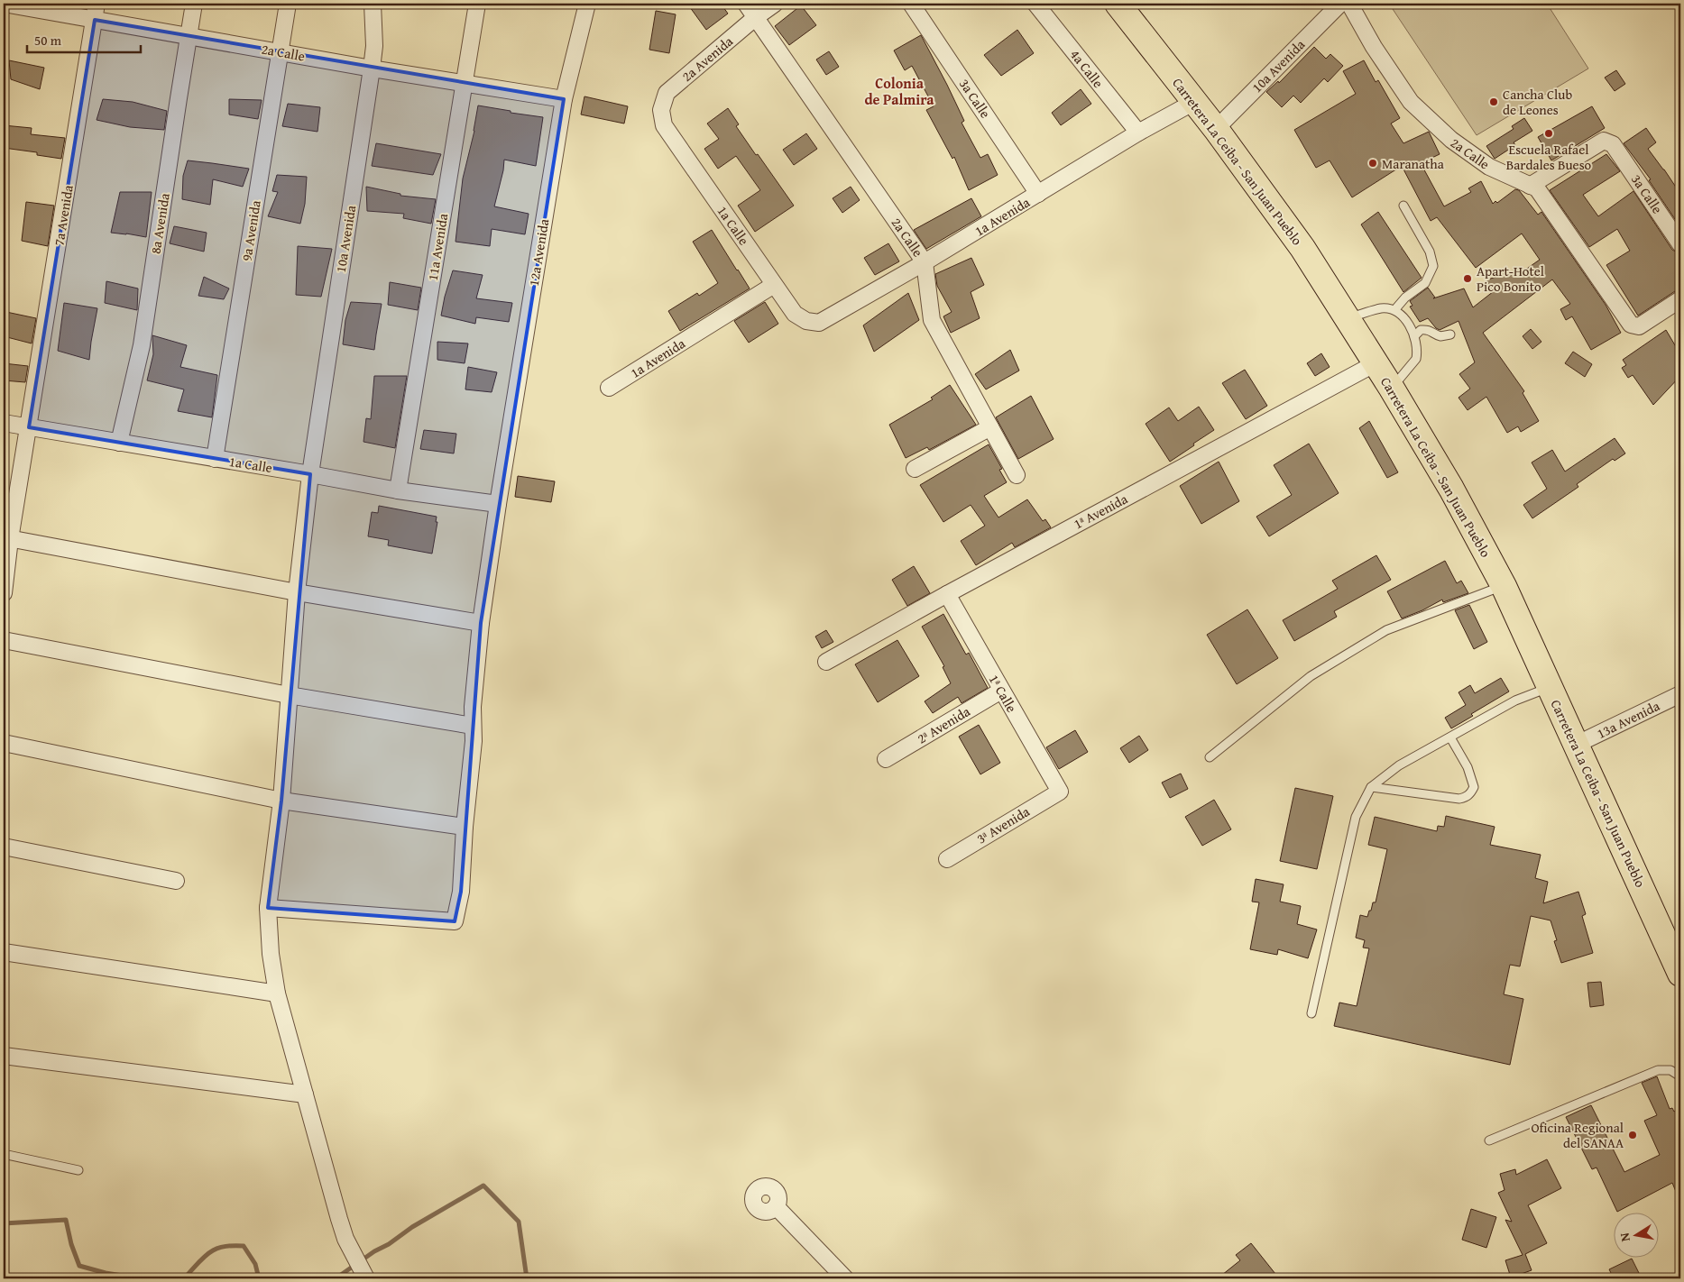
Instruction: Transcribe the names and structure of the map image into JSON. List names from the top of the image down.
{
  "streets": {
    "main road": ["Carretera La Ceiba - San Juan Pueblo"],
    "street": [
      "2a Calle",
      "2a Avenida",
      "10a Avenida",
      "4a Calle",
      "3a Calle",
      "7a Avenida",
      "1a Avenida",
      "8a Avenida",
      "1a Calle",
      "9a Avenida",
      "11a Avenida",
      "12a Avenida",
      "1ª Avenida",
      "1ª Calle",
      "13a Avenida",
      "2ª Avenida",
      "3ª Avenida"
    ]
  },
  "crossings": [
    ["2a Calle", "2a Avenida"],
    ["2a Calle", "10a Avenida"],
    ["2a Calle", "3a Calle"],
    ["2a Calle", "7a Avenida"],
    ["2a Calle", "1a Avenida"],
    ["2a Calle", "8a Avenida"],
    ["2a Calle", "9a Avenida"],
    ["2a Calle", "11a Avenida"],
    ["2a Calle", "12a Avenida"],
    ["2a Avenida", "1a Calle"],
    ["10a Avenida", "Carretera La Ceiba - San Juan Pueblo"],
    ["10a Avenida", "1a Calle"],
    ["10a Avenida", "12a Avenida"],
    ["4a Calle", "1a Avenida"],
    ["3a Calle", "1a Avenida"],
    ["Carretera La Ceiba - San Juan Pueblo", "1a Avenida"],
    ["Carretera La Ceiba - San Juan Pueblo", "1ª Avenida"],
    ["Carretera La Ceiba - San Juan Pueblo", "13a Avenida"],
    ["7a Avenida", "1a Calle"],
    ["1a Avenida", "1a Calle"],
    ["8a Avenida", "1a Calle"],
    ["1a Calle", "9a Avenida"],
    ["1a Calle", "11a Avenida"],
    ["1a Calle", "12a Avenida"],
    ["1ª Avenida", "1ª Calle"],
    ["1ª Calle", "2ª Avenida"],
    ["1ª Calle", "3ª Avenida"]
  ],
  "districts": ["Colonia de Palmira"],
  "places": [
    "Cancha Club de Leones",
    "Escuela Rafael Bardales Bueso",
    "Maranatha",
    "Apart-Hotel Pico Bonito",
    "Oficina Regional del SANAA"
  ],
  "scale_bar": "50 m",
  "north": "left"
}
